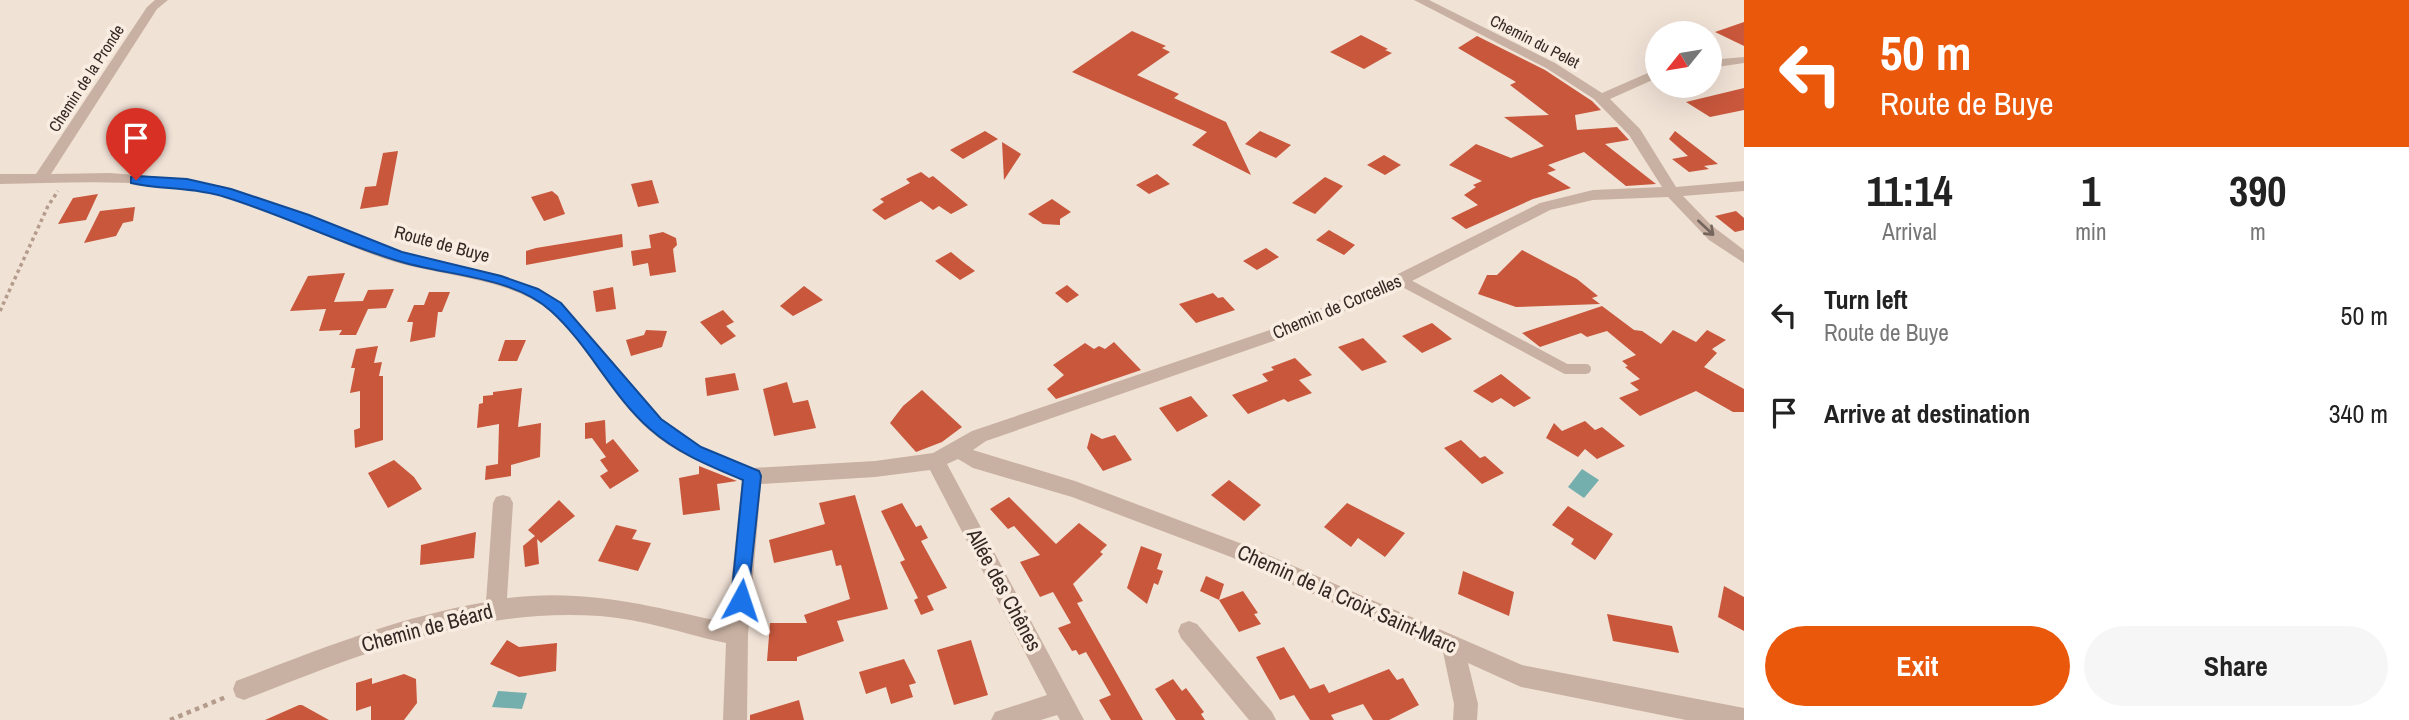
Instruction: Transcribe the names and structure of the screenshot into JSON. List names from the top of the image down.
{
  "streets": {
    "street": [
      "Chemin du Pelet",
      "Chemin de la Pronde",
      "Route de Buye",
      "Chemin de Corcelles",
      "Allée des Chênes",
      "Chemin de la Croix Saint-Marc",
      "Chemin de Béard"
    ]
  },
  "crossings": [
    ["Chemin du Pelet", "Chemin de Corcelles"],
    ["Chemin de la Pronde", "Route de Buye"],
    ["Route de Buye", "Chemin de Corcelles"],
    ["Route de Buye", "Allée des Chênes"],
    ["Chemin de Corcelles", "Allée des Chênes"],
    ["Chemin de Corcelles", "Chemin de la Croix Saint-Marc"]
  ],
  "north": "bottom left",
  "page": {
    "turn": ["50 m", "Route de Buye"],
    "eta": [
      "11:14",
      "Arrival",
      "1",
      "min",
      "390",
      "m"
    ],
    "list": [
      {
        "name": "Turn left",
        "note": "Route de Buye",
        "value": "50 m"
      },
      {
        "name": "Arrive at destination",
        "value": "340 m"
      }
    ],
    "buttons": ["Exit", "Share"]
  }
}
